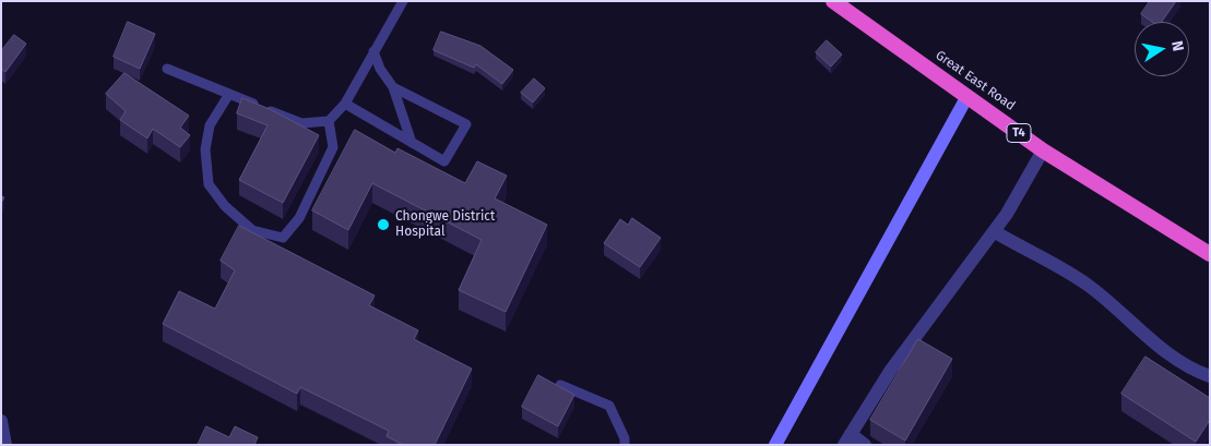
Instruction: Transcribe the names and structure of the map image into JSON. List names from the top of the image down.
{
  "streets": {
    "highway": ["Great East Road", "T4"]
  },
  "places": ["Chongwe District Hospital"],
  "north": "right"
}
